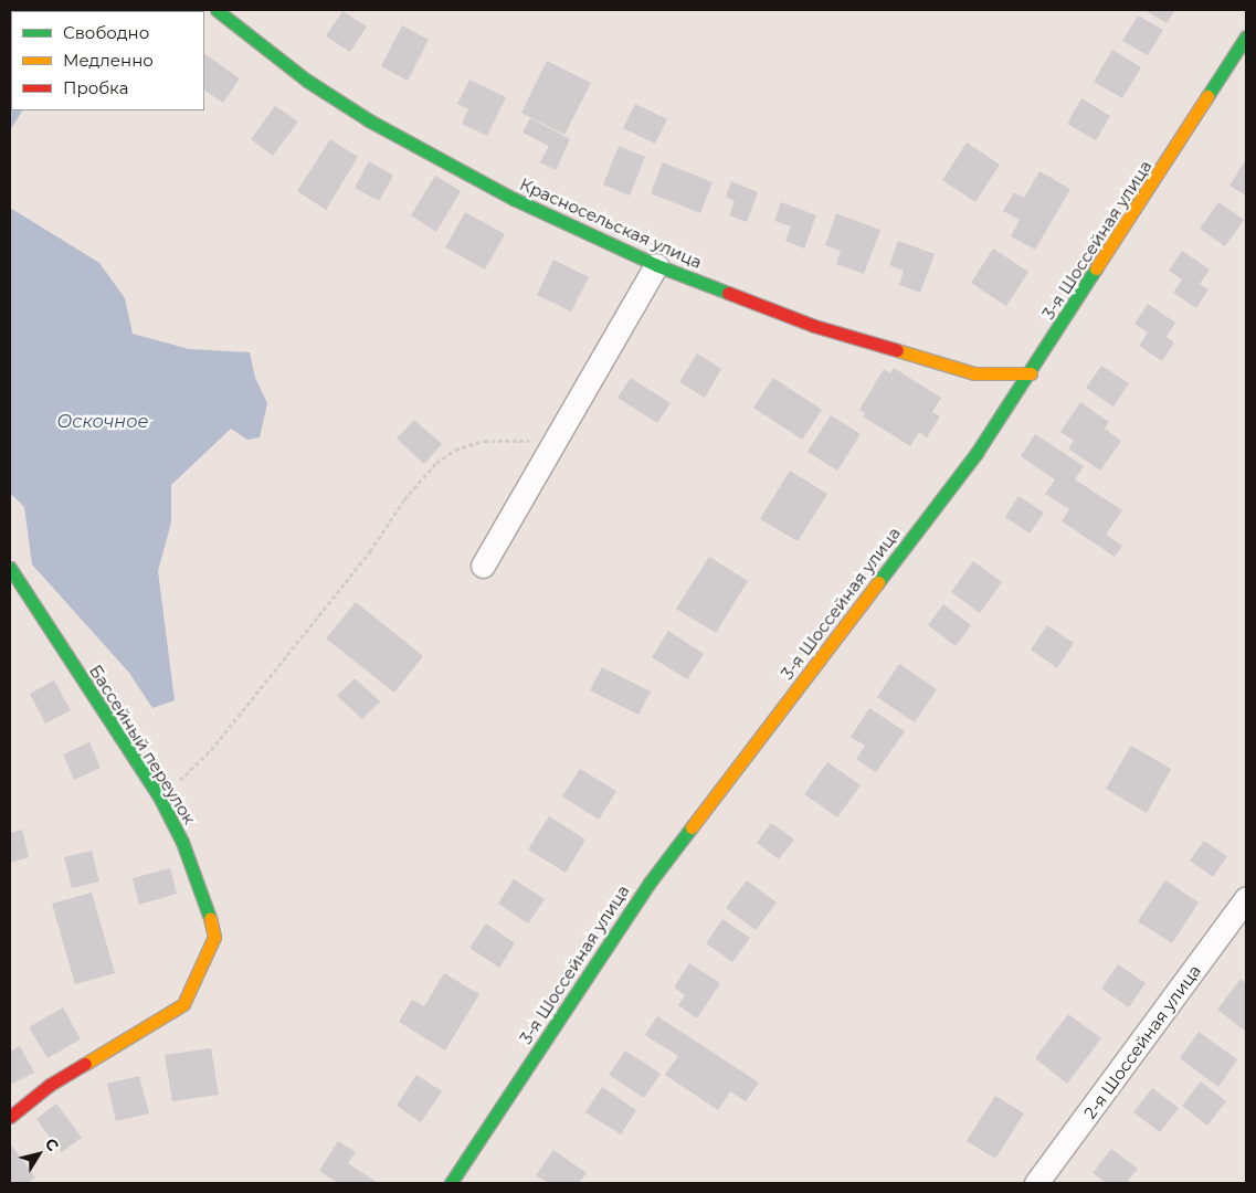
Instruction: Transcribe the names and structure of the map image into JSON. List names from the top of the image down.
{
  "streets": {
    "street": [
      "Красносельская улица",
      "3-я Шоссейная улица",
      "Бассейный переулок",
      "2-я Шоссейная улица"
    ]
  },
  "crossings": [
    ["Красносельская улица", "3-я Шоссейная улица"]
  ],
  "water": ["Оскочное"],
  "legend": ["Свободно", "Медленно", "Пробка"],
  "north": "top right"
}
